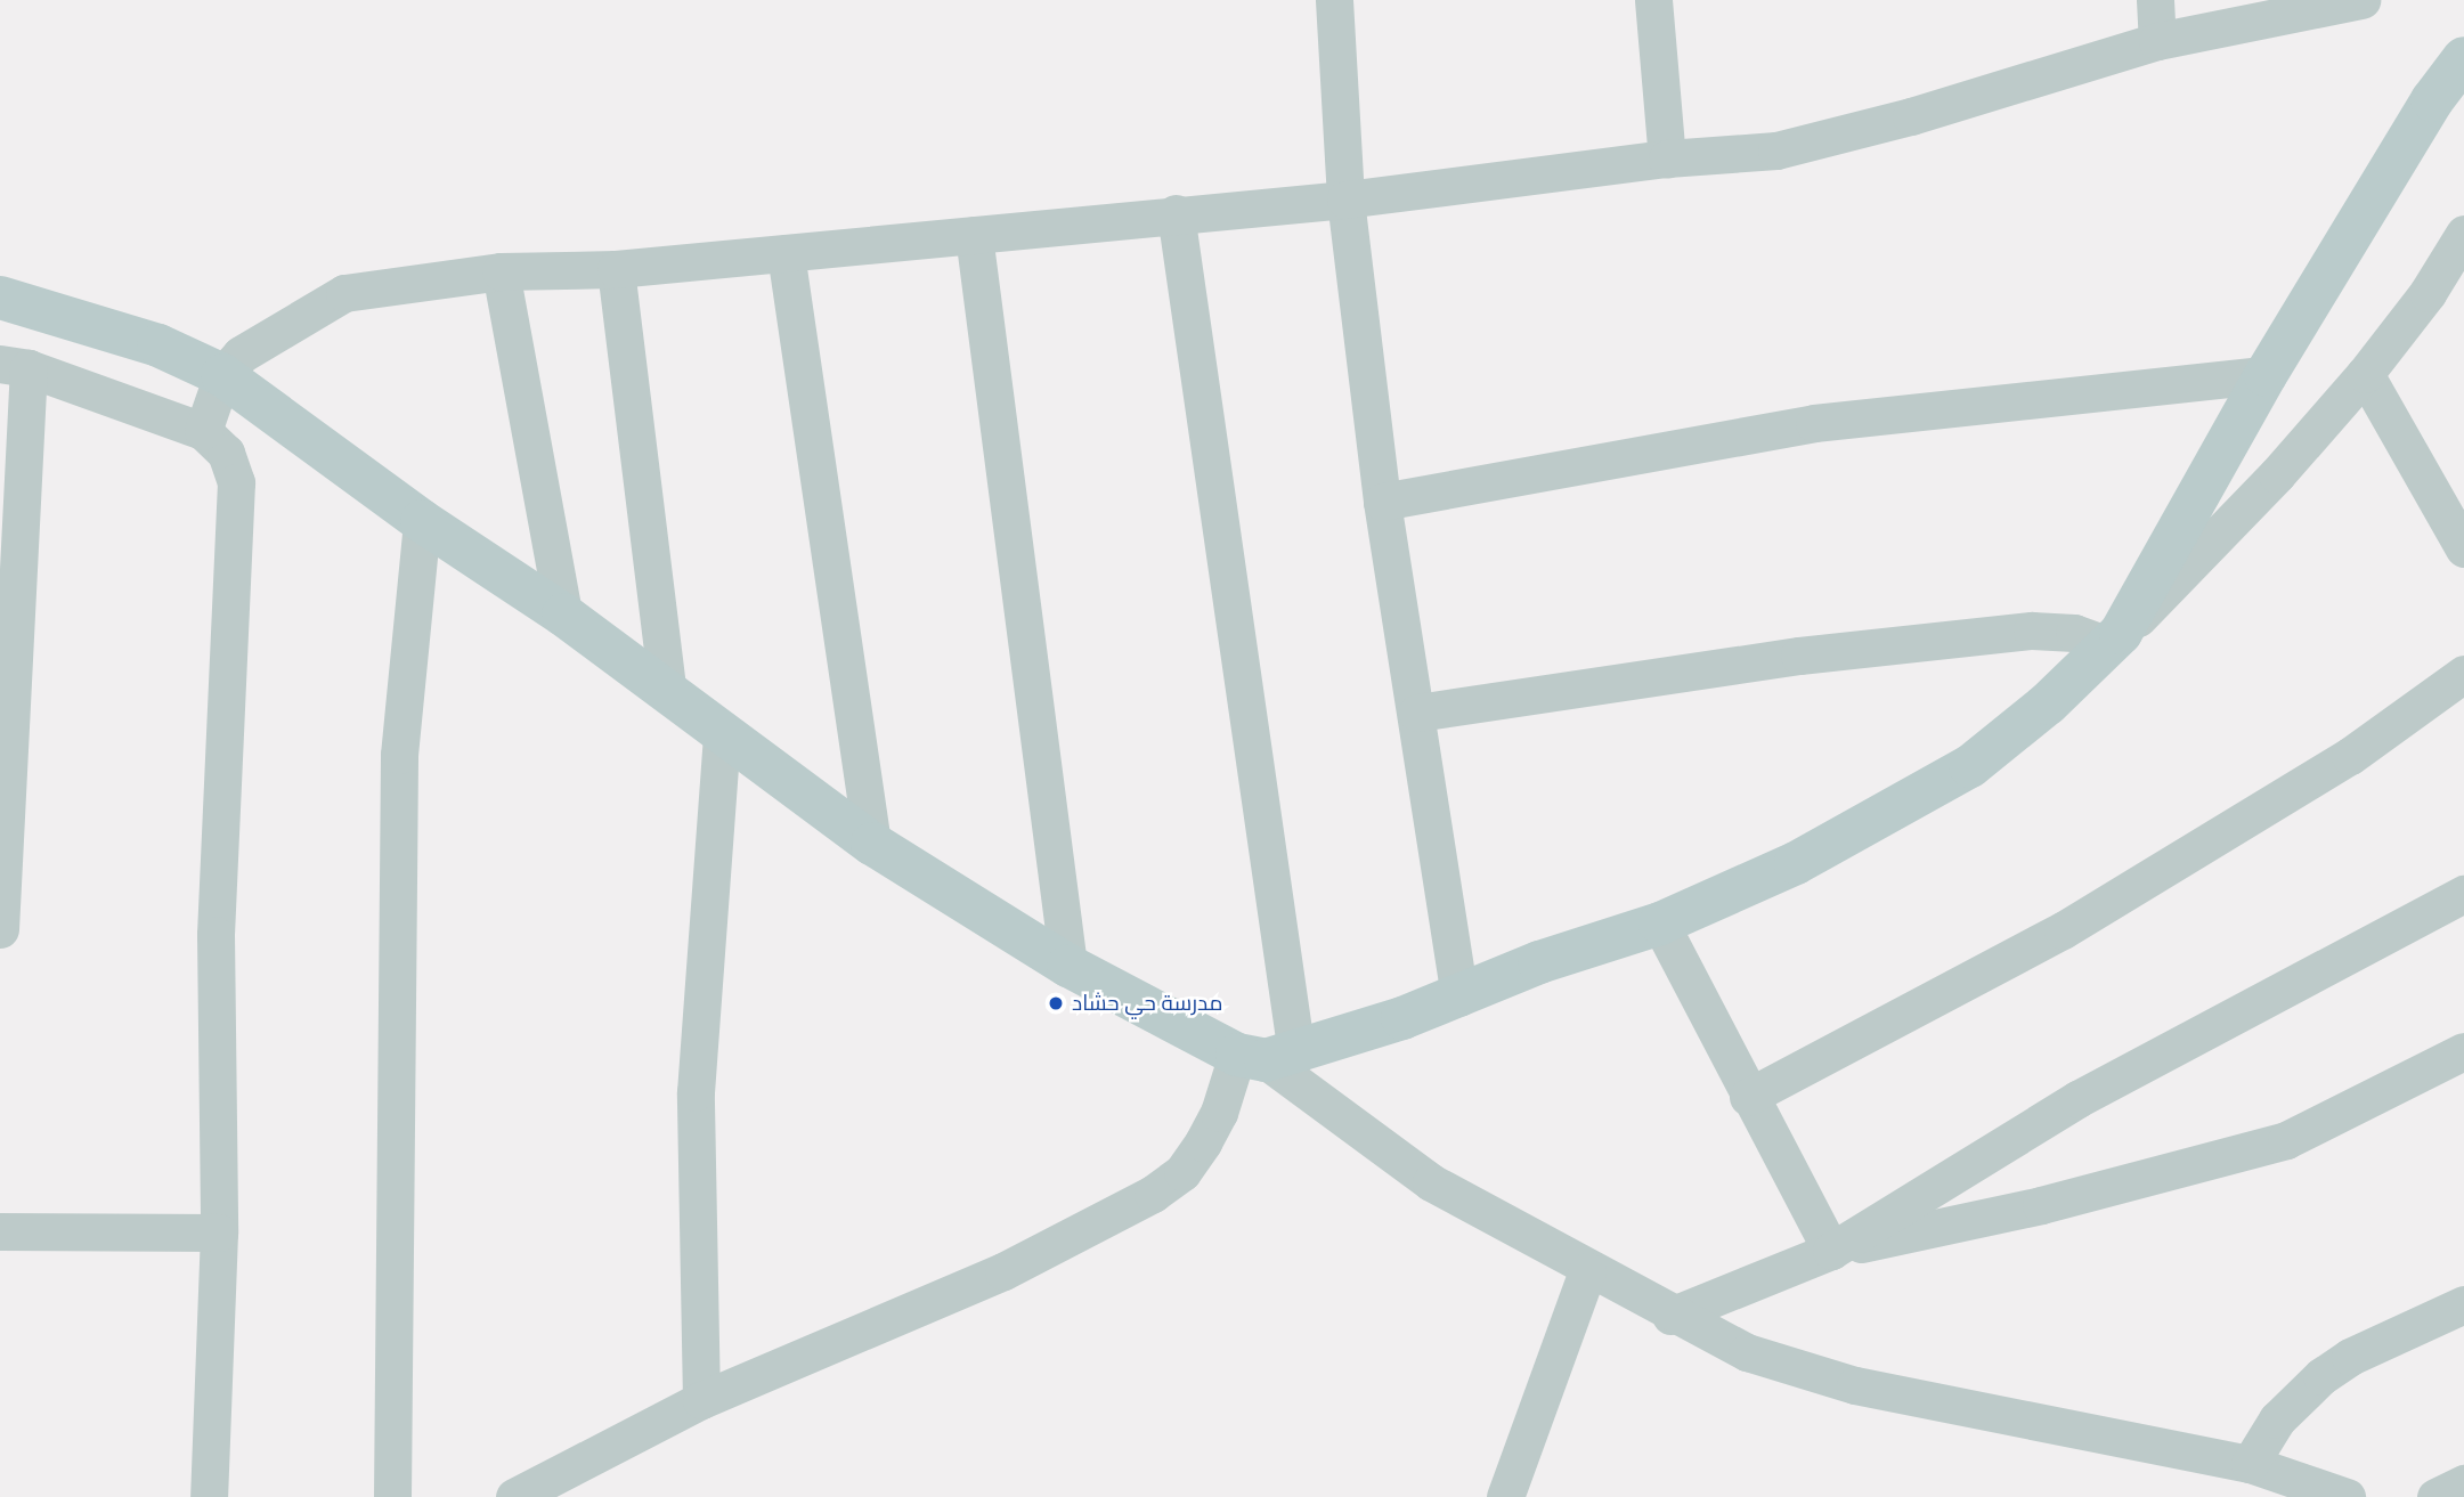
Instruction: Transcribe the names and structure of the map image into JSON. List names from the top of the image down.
{
  "places": ["مدرسة حي حشاد"]
}
